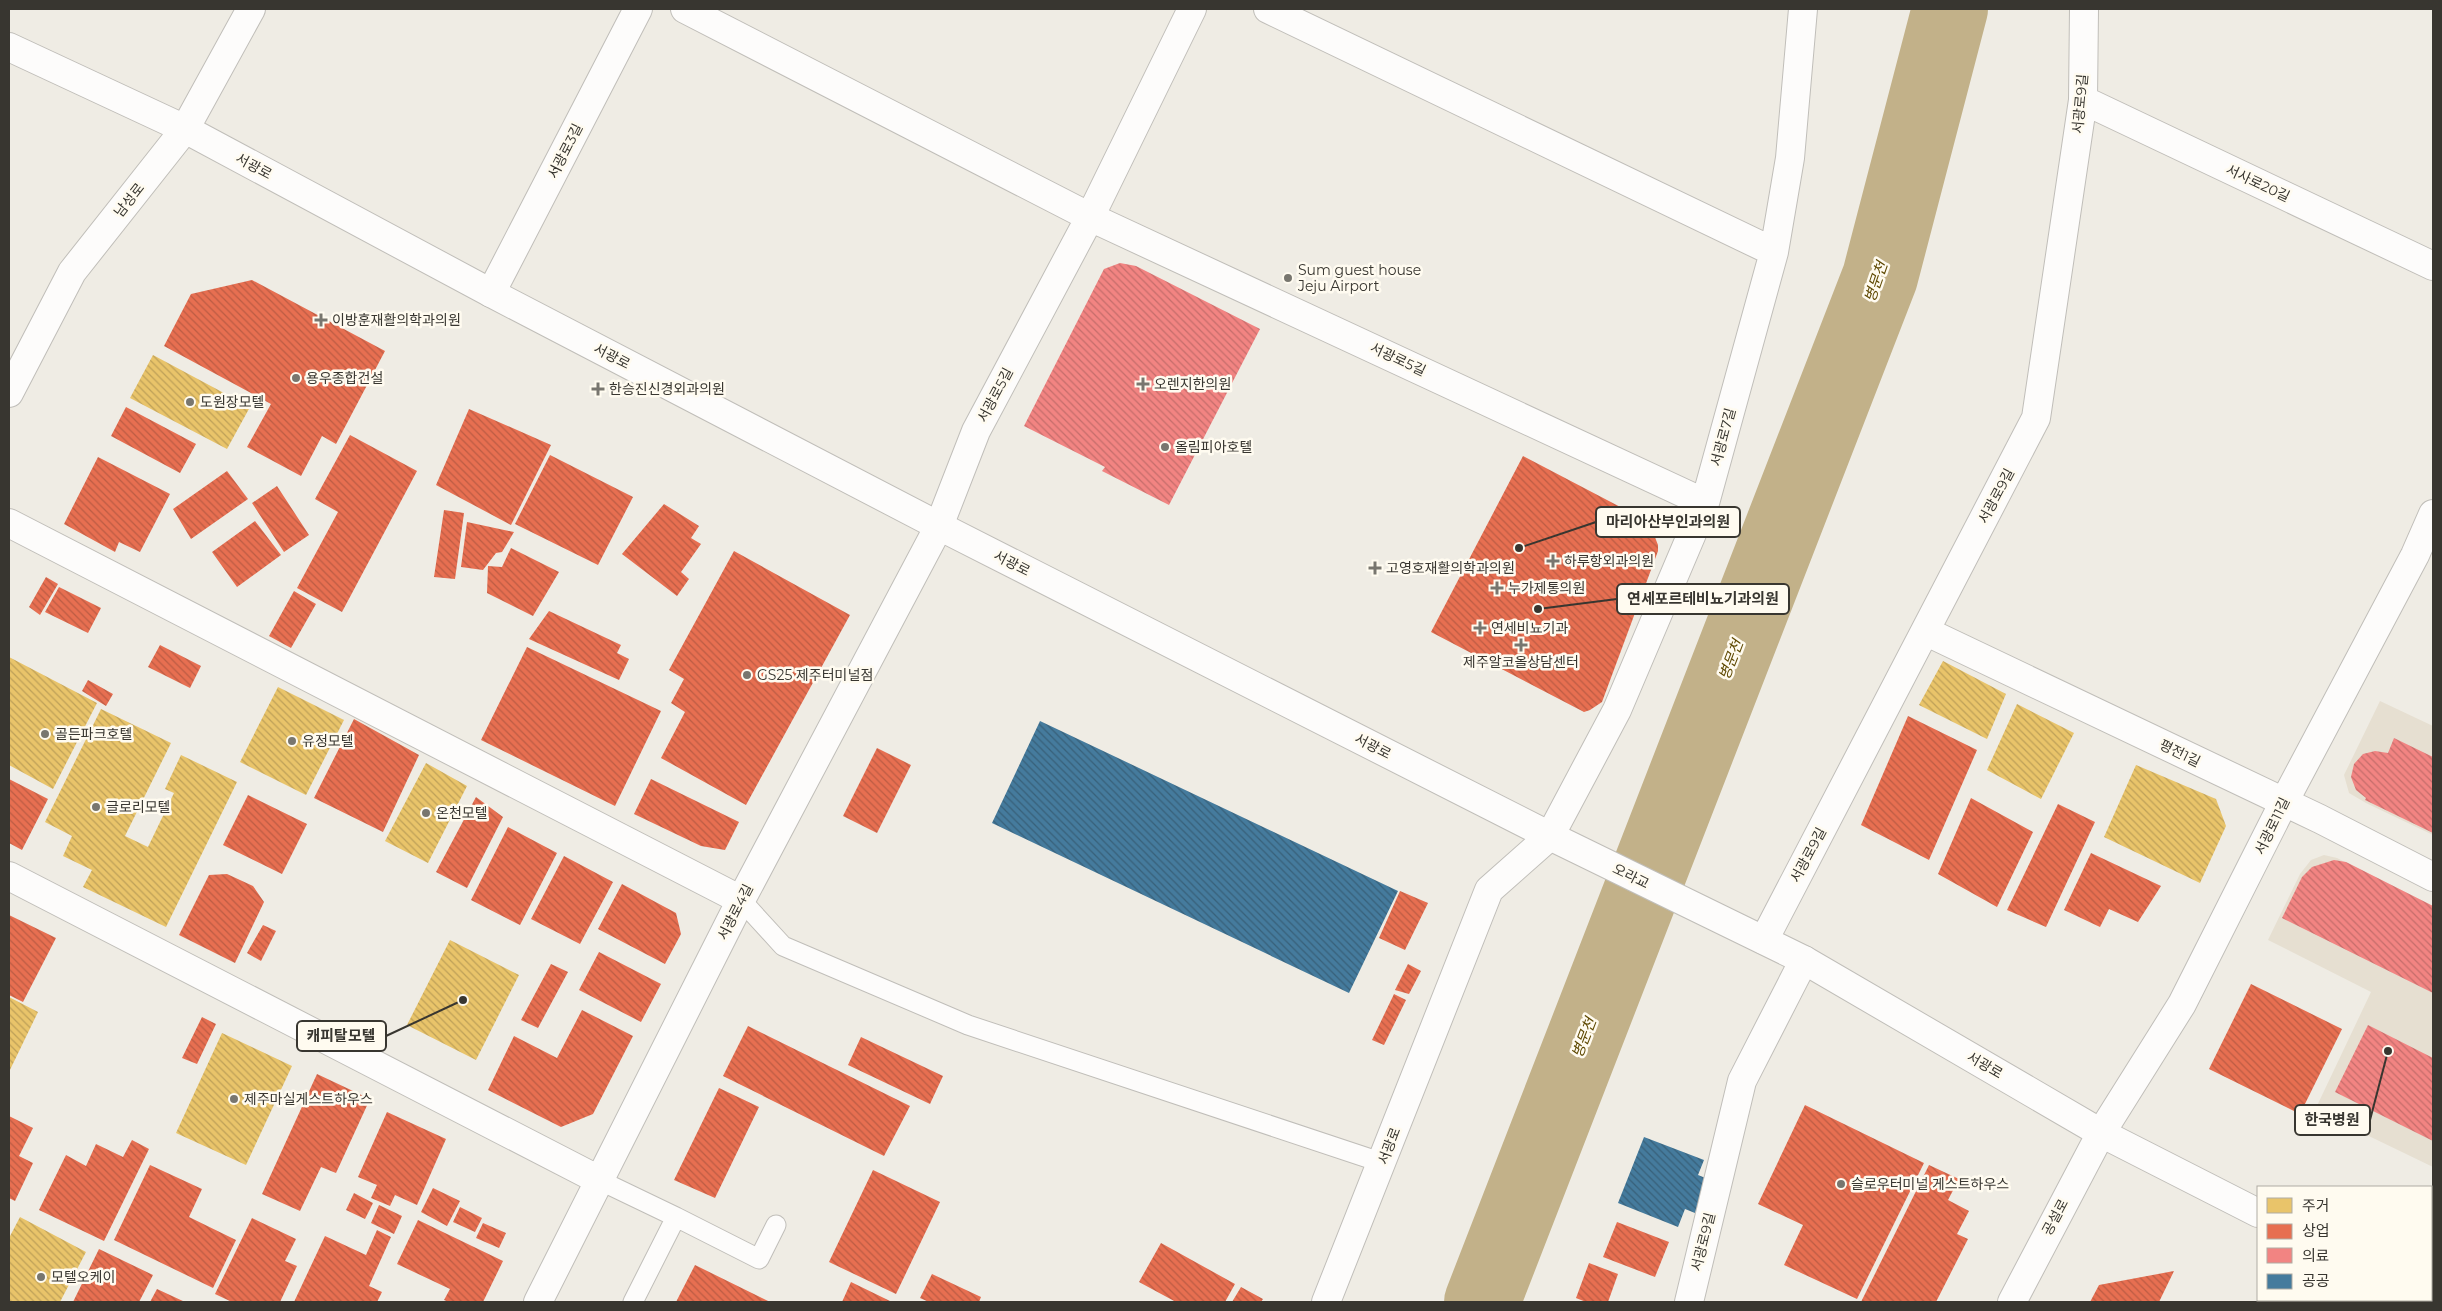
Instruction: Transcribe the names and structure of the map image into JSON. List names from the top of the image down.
{
  "streets": {
    "street": [
      "서광로9길",
      "서광로3길",
      "서광로",
      "서사로20길",
      "남성로",
      "서광로5길",
      "서광로7길",
      "평전1길",
      "서광로11길",
      "오라교",
      "서광로4길",
      "공설로"
    ]
  },
  "crossings": [
    ["서광로9길", "서광로"],
    ["서광로9길", "서사로20길"],
    ["서광로9길", "평전1길"],
    ["서광로3길", "서광로"],
    ["서광로", "남성로"],
    ["서광로", "서광로5길"],
    ["서광로", "서광로7길"],
    ["서광로", "서광로11길"],
    ["서광로", "오라교"],
    ["서광로", "서광로4길"],
    ["서광로", "공설로"],
    ["서광로5길", "서광로7길"],
    ["서광로5길", "서광로4길"],
    ["서광로7길", "오라교"],
    ["평전1길", "서광로11길"],
    ["서광로11길", "공설로"]
  ],
  "water": ["병문천"],
  "places": {
    "other": [
      "Sum guest house Jeju Airport",
      "용우종합건설",
      "도원장모텔",
      "올림피아호텔",
      "마리아산부인과의원",
      "연세포르테비뇨기과의원",
      "GS25 제주터미널점",
      "골든파크호텔",
      "유정모텔",
      "글로리모텔",
      "온천모텔",
      "캐피탈모텔",
      "한국병원",
      "제주마실게스트하우스",
      "슬로우터미널 게스트하우스",
      "모텔오케이"
    ],
    "health": [
      "이방훈재활의학과의원",
      "오렌지한의원",
      "한승진신경외과의원",
      "하루항외과의원",
      "고영호재활의학과의원",
      "누가제통의원",
      "연세비뇨기과",
      "제주알코올상담센터"
    ]
  },
  "legend": [
    "주거",
    "상업",
    "의료",
    "공공"
  ]
}
